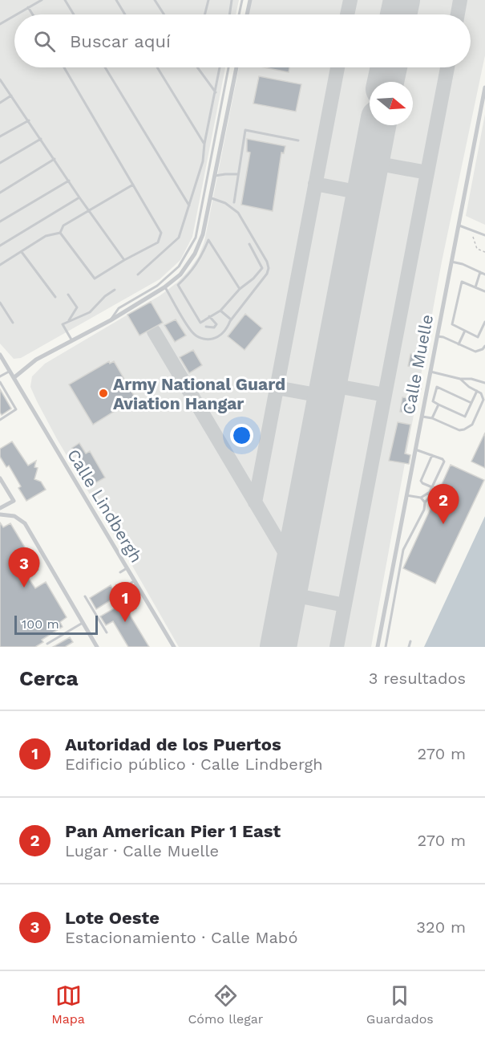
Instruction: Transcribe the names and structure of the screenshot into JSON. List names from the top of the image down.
{
  "streets": {
    "street": ["Calle Muelle", "Calle Lindbergh"]
  },
  "places": ["Army National Guard Aviation Hangar"],
  "scale_bar": "100 m",
  "north": "right",
  "page": {
    "search": "Buscar aquí",
    "pins": ["2", "3", "1"],
    "scale": "100 m",
    "heading": ["Cerca", "3 resultados"],
    "list": [
      {
        "mark": "1",
        "name": "Autoridad de los Puertos",
        "note": "Edificio público · Calle Lindbergh",
        "value": "270 m"
      },
      {
        "mark": "2",
        "name": "Pan American Pier 1 East",
        "note": "Lugar · Calle Muelle",
        "value": "270 m"
      },
      {
        "mark": "3",
        "name": "Lote Oeste",
        "note": "Estacionamiento · Calle Mabó",
        "value": "320 m"
      }
    ],
    "nav": ["Mapa", "Cómo llegar", "Guardados"]
  }
}
